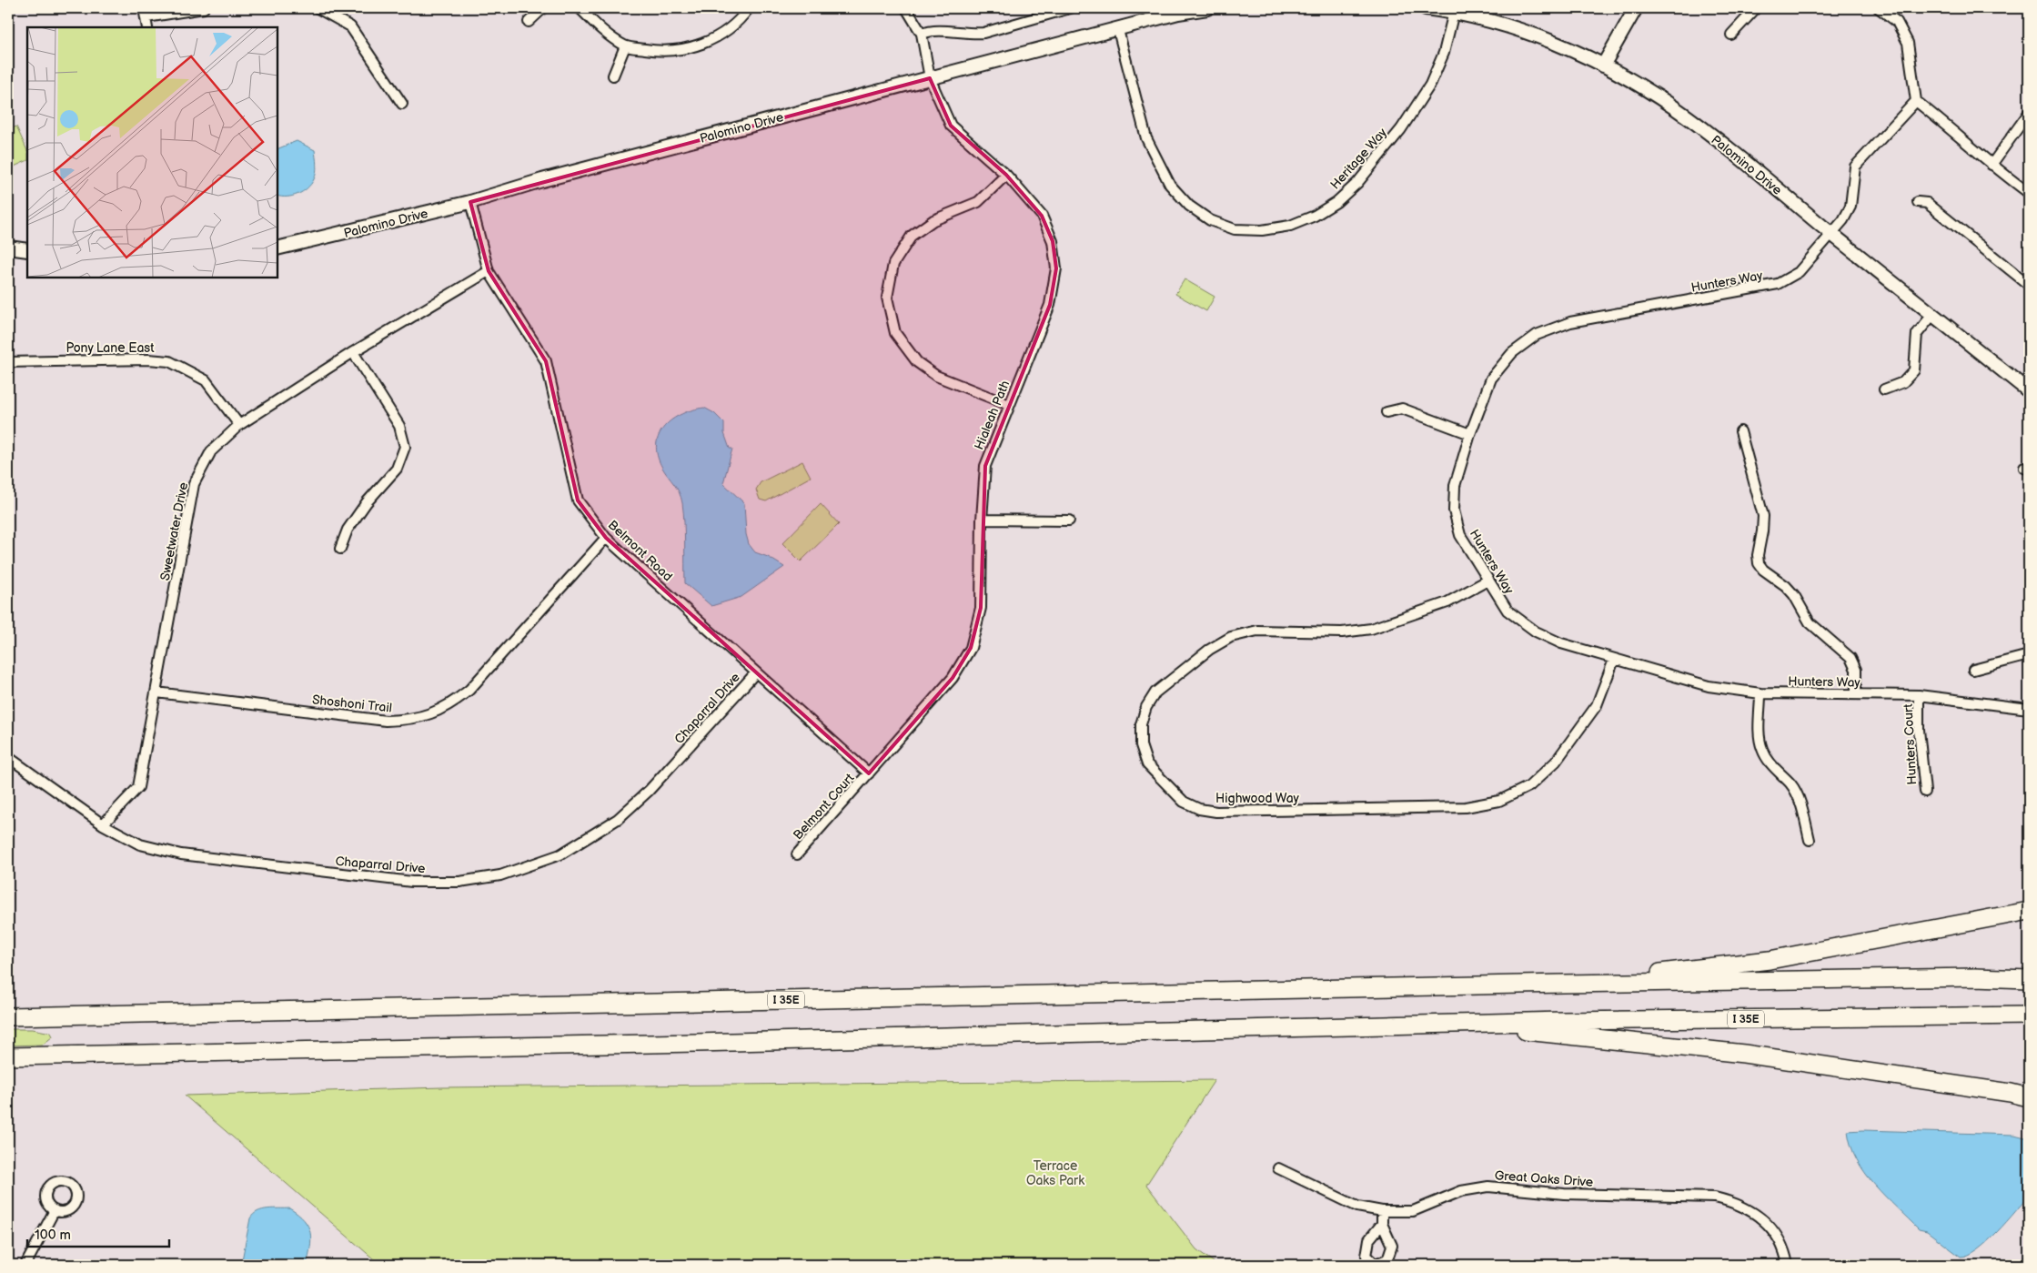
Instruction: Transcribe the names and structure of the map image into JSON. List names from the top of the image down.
{
  "streets": {
    "highway": ["I 35E"],
    "street": [
      "Palomino Drive",
      "Heritage Way",
      "Hunters Way",
      "Pony Lane East",
      "Hialeah Path",
      "Sweetwater Drive",
      "Belmont Road",
      "Shoshoni Trail",
      "Chaparral Drive",
      "Hunters Court",
      "Highwood Way",
      "Belmont Court",
      "Great Oaks Drive"
    ]
  },
  "crossings": [
    ["Palomino Drive", "Heritage Way"],
    ["Palomino Drive", "Hunters Way"],
    ["Palomino Drive", "Hialeah Path"],
    ["Palomino Drive", "Belmont Road"],
    ["Hunters Way", "Hunters Court"],
    ["Hunters Way", "Highwood Way"],
    ["Pony Lane East", "Sweetwater Drive"],
    ["Hialeah Path", "Belmont Road"],
    ["Hialeah Path", "Belmont Court"],
    ["Sweetwater Drive", "Belmont Road"],
    ["Sweetwater Drive", "Shoshoni Trail"],
    ["Sweetwater Drive", "Chaparral Drive"],
    ["Belmont Road", "Shoshoni Trail"],
    ["Belmont Road", "Chaparral Drive"],
    ["Belmont Road", "Belmont Court"]
  ],
  "parks": ["Terrace Oaks Park"],
  "scale_bar": "100 m"
}
